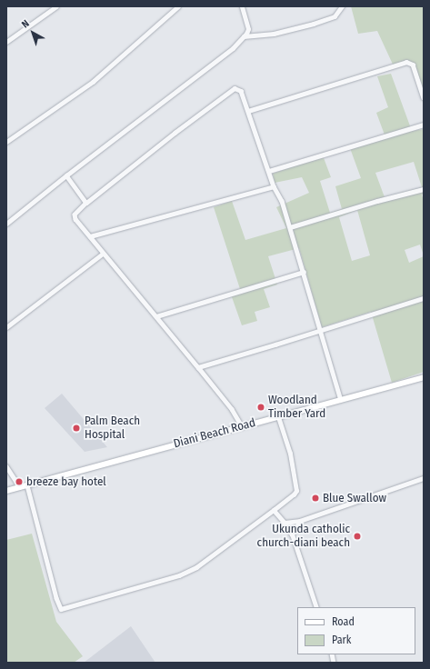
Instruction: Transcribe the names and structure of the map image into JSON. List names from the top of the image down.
{
  "streets": {
    "main road": ["Diani Beach Road"]
  },
  "places": [
    "Woodland Timber Yard",
    "Palm Beach Hospital",
    "breeze bay hotel",
    "Blue Swallow",
    "Ukunda catholic church-diani beach"
  ],
  "legend": ["Road", "Park"],
  "north": "top left"
}
